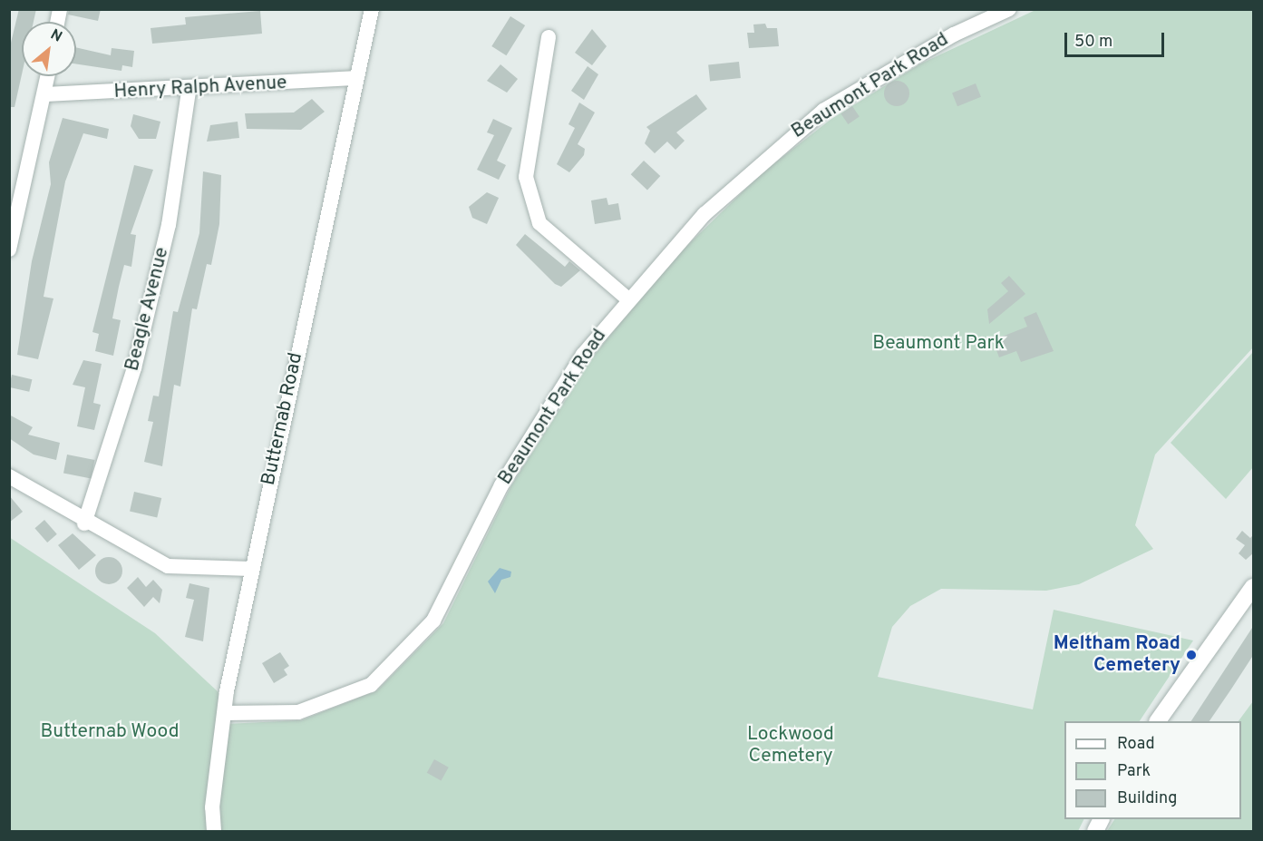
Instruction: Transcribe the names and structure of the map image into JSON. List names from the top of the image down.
{
  "streets": {
    "street": [
      "Beaumont Park Road",
      "Henry Ralph Avenue",
      "Beagle Avenue",
      "Butternab Road"
    ]
  },
  "crossings": [
    ["Beaumont Park Road", "Butternab Road"],
    ["Henry Ralph Avenue", "Beagle Avenue"],
    ["Henry Ralph Avenue", "Butternab Road"]
  ],
  "parks": ["Beaumont Park", "Butternab Wood", "Lockwood Cemetery"],
  "places": ["Meltham Road Cemetery"],
  "legend": ["Road", "Park", "Building"],
  "scale_bar": "50 m",
  "north": "top right"
}
